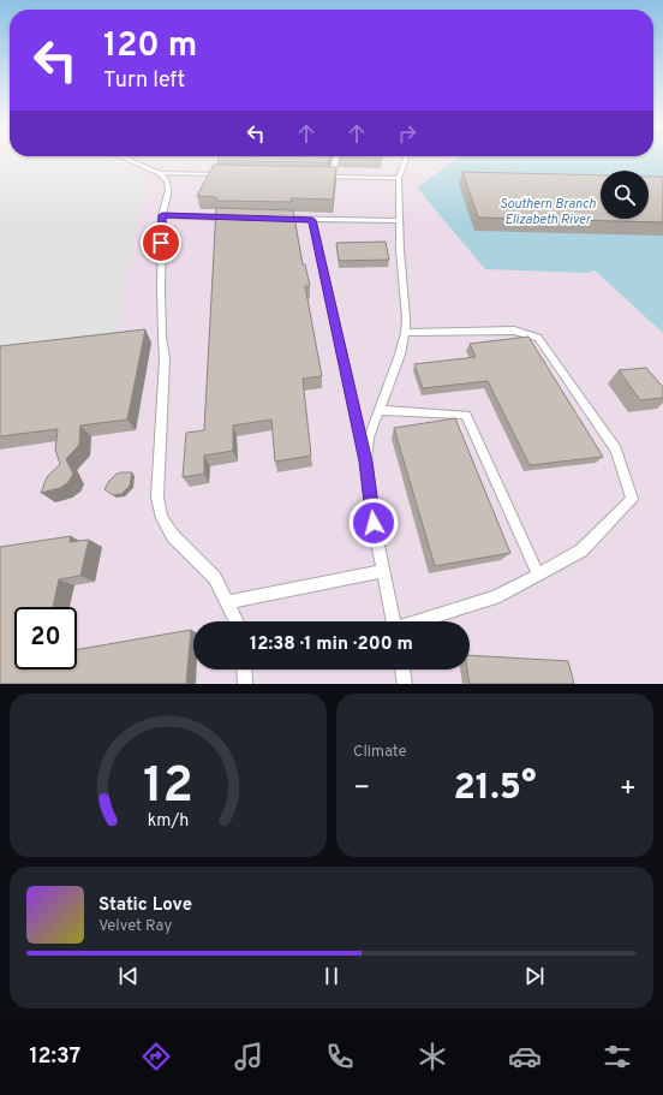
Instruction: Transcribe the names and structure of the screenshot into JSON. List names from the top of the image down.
{
  "water": ["Southern Branch Elizabeth River"],
  "page": {
    "turn": ["120 m", "Turn left"],
    "limit": "20",
    "trip": "12:38 · 1 min · 200 m",
    "tile": "Climate",
    "heat": ["−", "21.5°", "+"],
    "song": ["Static Love", "Velvet Ray"],
    "tabs": "12:37",
    "gauge": ["12", "km/h"]
  }
}
